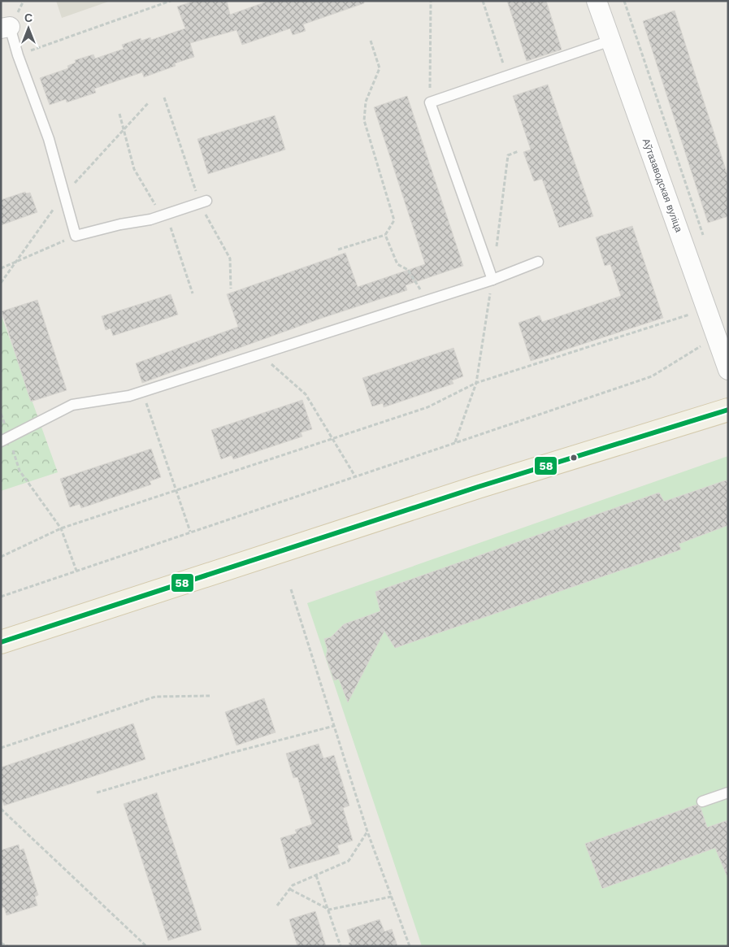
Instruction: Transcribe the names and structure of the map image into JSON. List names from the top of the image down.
{
  "streets": {
    "street": ["Аўтазаводская вуліца"]
  },
  "lines": ["transit line 58"],
  "north": "top"
}
